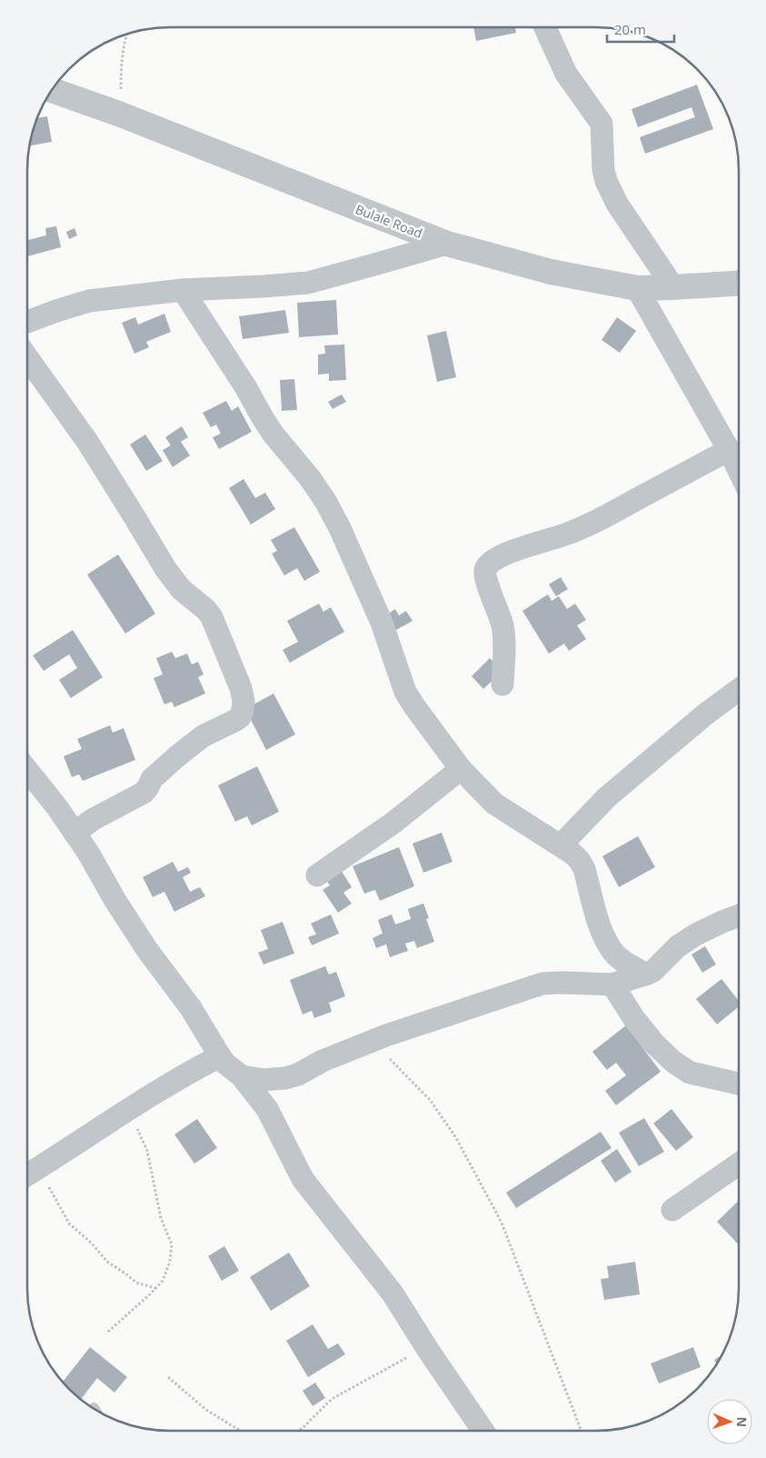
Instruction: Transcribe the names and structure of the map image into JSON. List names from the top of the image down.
{
  "streets": {
    "street": ["Bulale Road"]
  },
  "scale_bar": "20 m",
  "north": "right"
}
